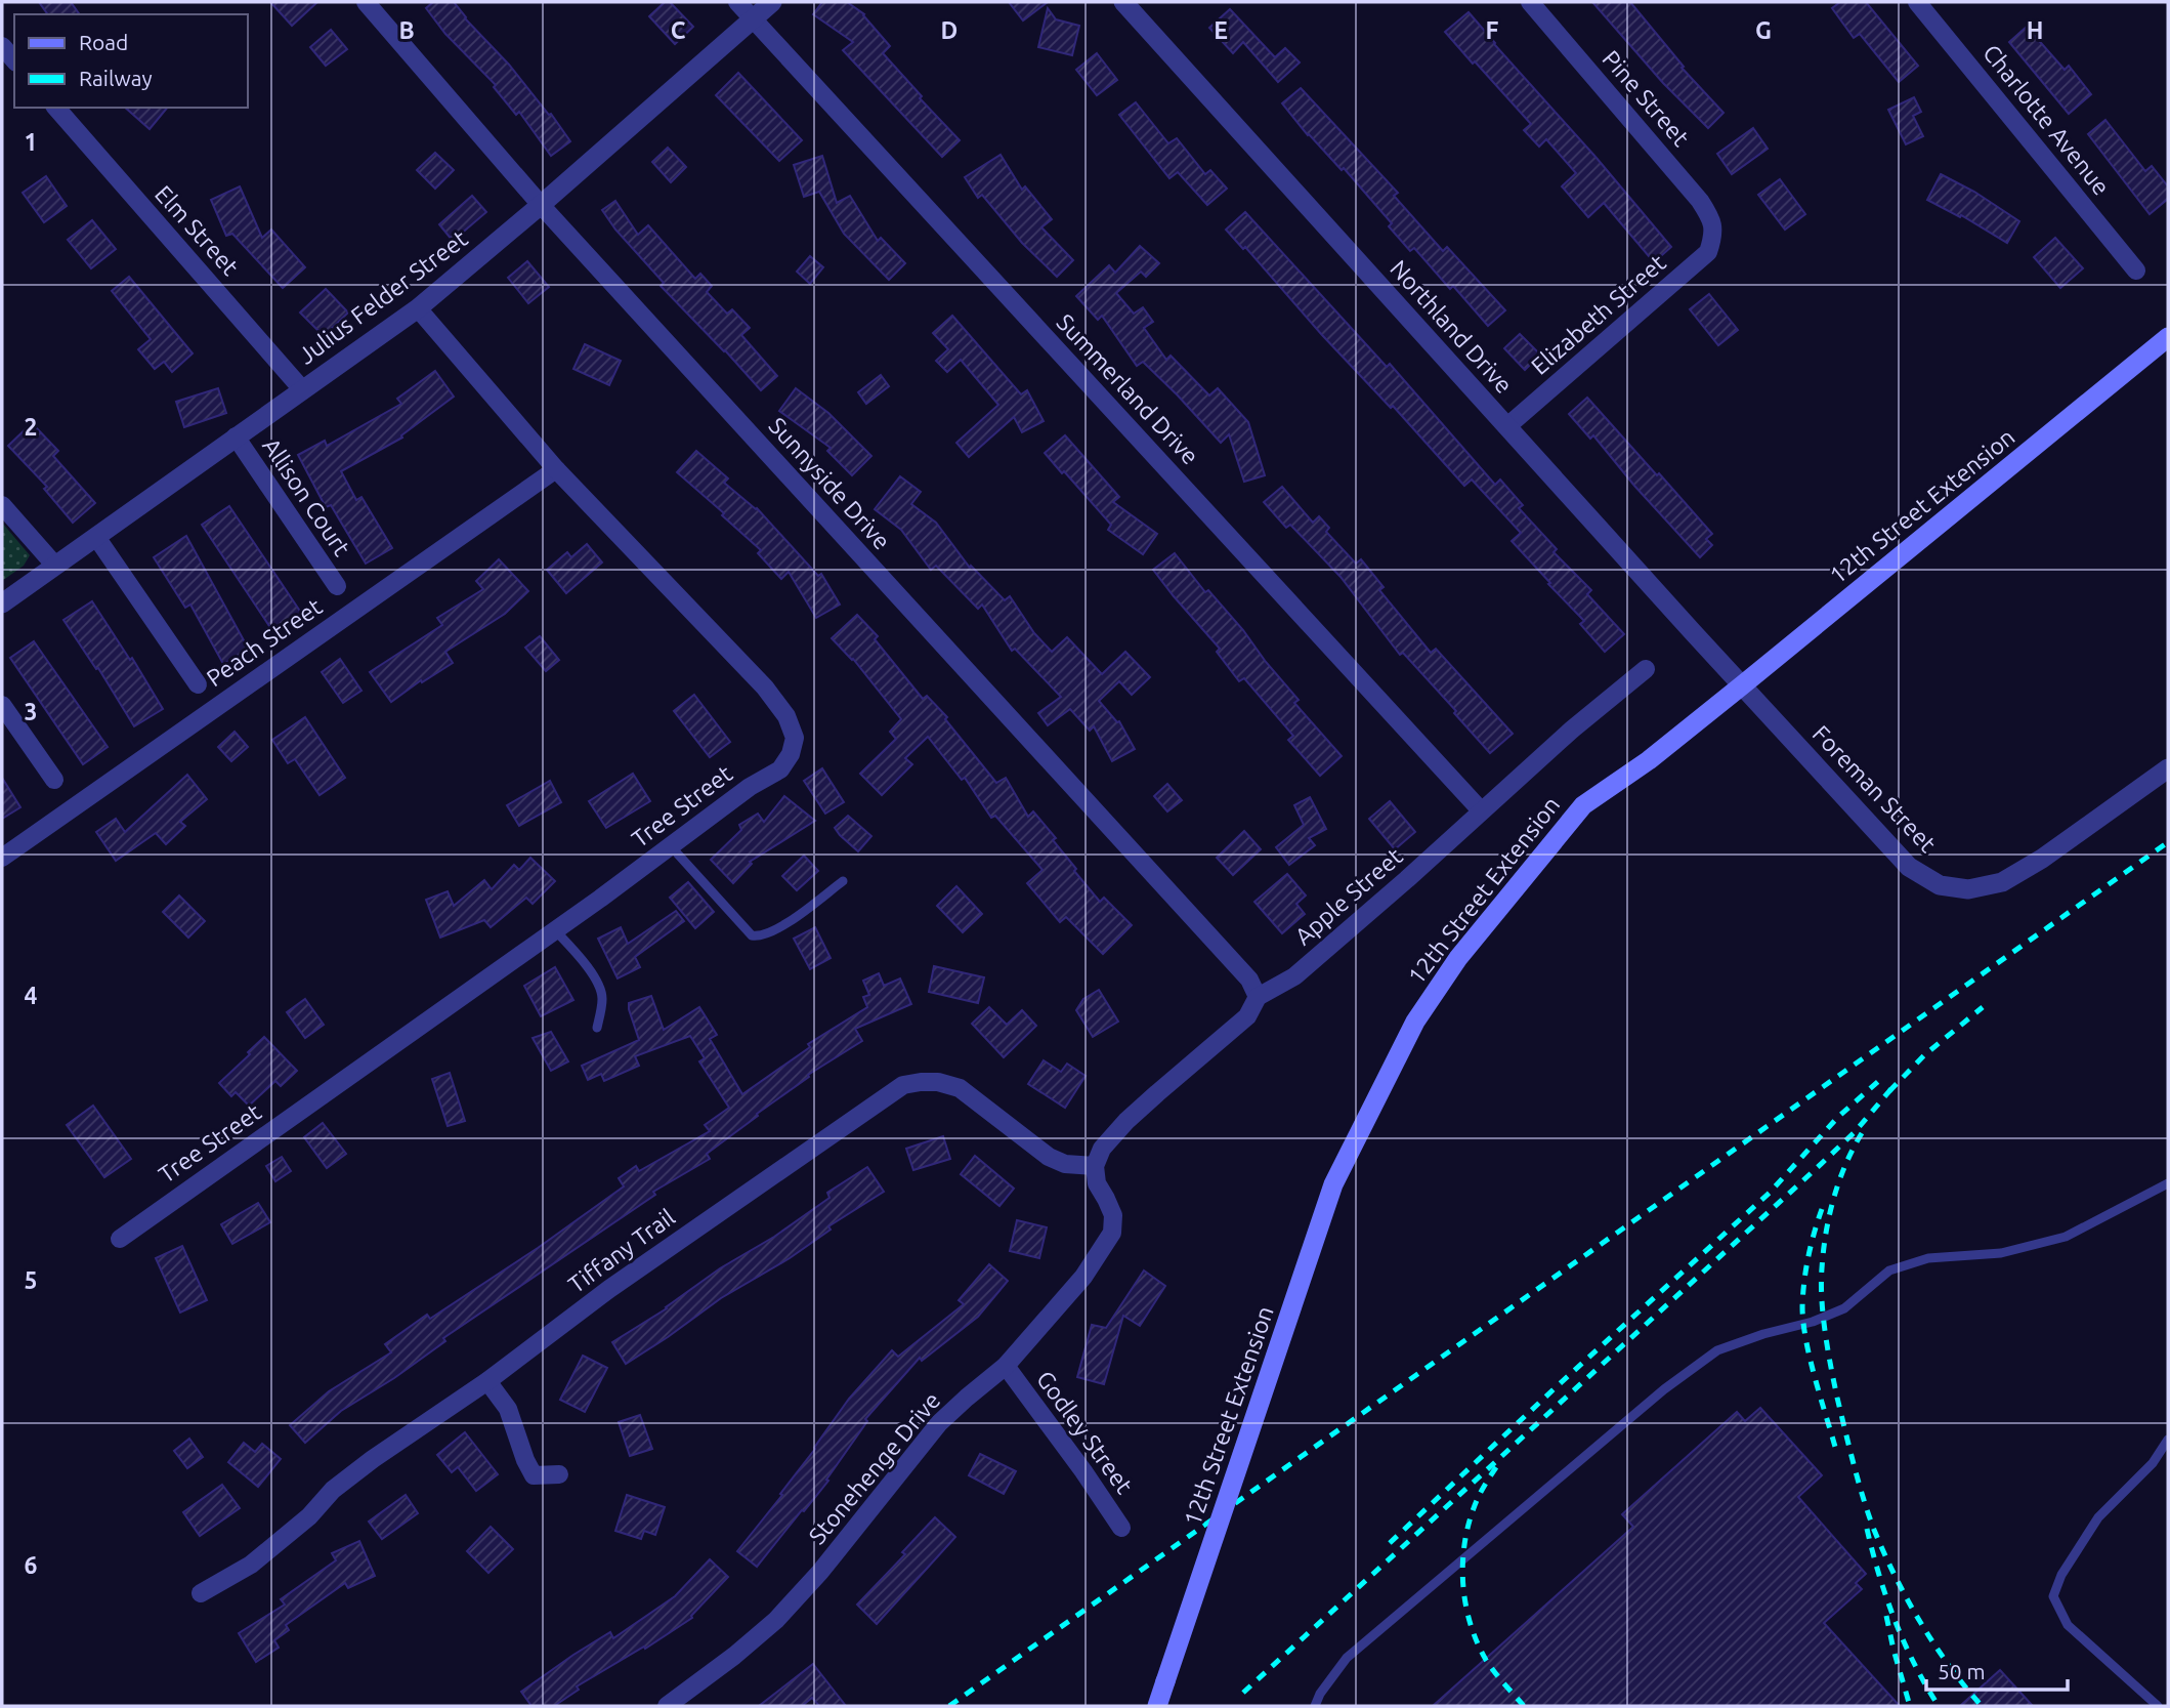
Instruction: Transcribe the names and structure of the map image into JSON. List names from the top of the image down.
{
  "streets": {
    "main road": ["12th Street Extension"],
    "street": [
      "Pine Street",
      "Charlotte Avenue",
      "Elm Street",
      "Julius Felder Street",
      "Elizabeth Street",
      "Northland Drive",
      "Summerland Drive",
      "Sunnyside Drive",
      "Allison Court",
      "Peach Street",
      "Foreman Street",
      "Tree Street",
      "Apple Street",
      "Tiffany Trail",
      "Godley Street",
      "Stonehenge Drive"
    ]
  },
  "crossings": [
    ["Pine Street", "Elizabeth Street"],
    ["Elm Street", "Julius Felder Street"],
    ["Julius Felder Street", "Summerland Drive"],
    ["Julius Felder Street", "Sunnyside Drive"],
    ["Julius Felder Street", "Allison Court"],
    ["Julius Felder Street", "Tree Street"],
    ["Elizabeth Street", "Northland Drive"],
    ["Northland Drive", "12th Street Extension"],
    ["Northland Drive", "Foreman Street"],
    ["Summerland Drive", "Apple Street"],
    ["Sunnyside Drive", "Apple Street"],
    ["12th Street Extension", "Foreman Street"],
    ["Peach Street", "Tree Street"],
    ["Apple Street", "Tiffany Trail"],
    ["Apple Street", "Stonehenge Drive"],
    ["Tiffany Trail", "Stonehenge Drive"],
    ["Godley Street", "Stonehenge Drive"]
  ],
  "legend": ["Road", "Railway"],
  "scale_bar": "50 m",
  "grid": {
    "columns": [
      "B",
      "C",
      "D",
      "E",
      "F",
      "G",
      "H"
    ],
    "rows": [
      "1",
      "2",
      "3",
      "4",
      "5",
      "6"
    ]
  }
}
